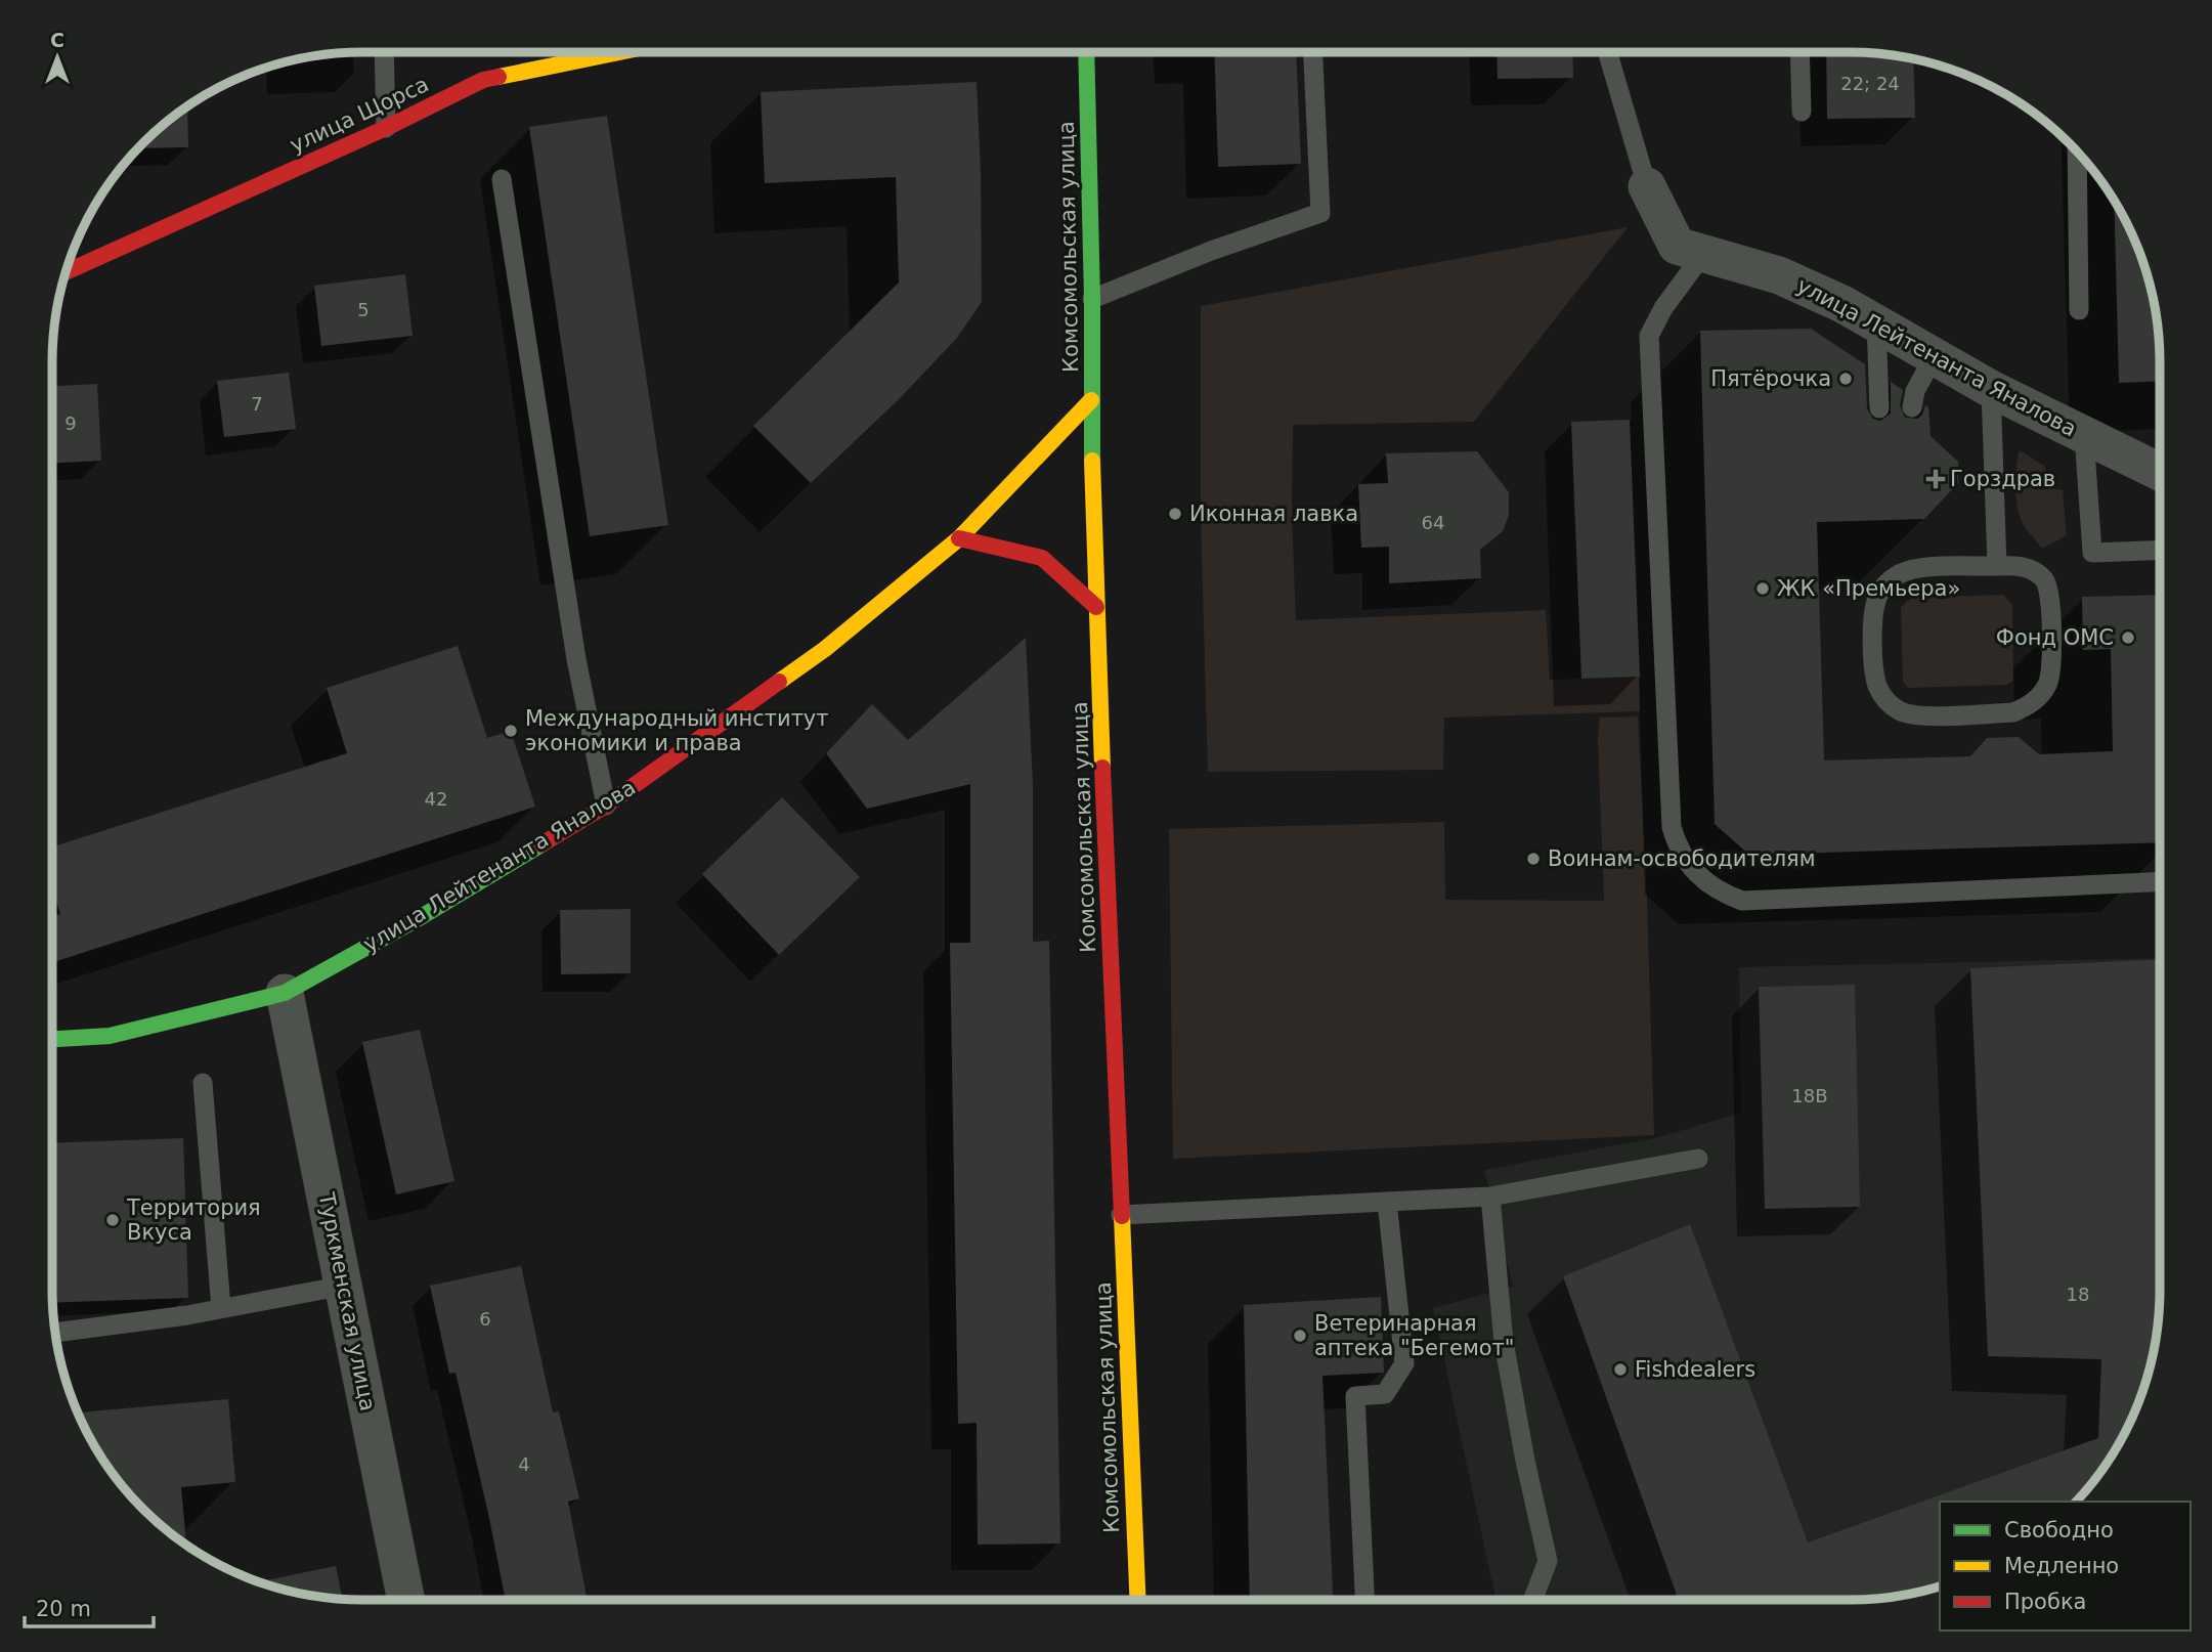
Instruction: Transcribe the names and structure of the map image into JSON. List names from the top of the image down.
{
  "streets": {
    "street": [
      "улица Щорса",
      "Комсомольская улица",
      "улица Лейтенанта Яналова",
      "Туркменская улица"
    ]
  },
  "crossings": [
    ["Комсомольская улица", "улица Лейтенанта Яналова"],
    ["улица Лейтенанта Яналова", "Туркменская улица"]
  ],
  "places": {
    "other": [
      "Пятёрочка",
      "Иконная лавка",
      "ЖК «Премьера»",
      "Фонд ОМС",
      "Международный институт экономики и права",
      "Воинам-освободителям",
      "Территория Вкуса",
      "Ветеринарная аптека \"Бегемот\"",
      "Fishdealers"
    ],
    "health": ["Горздрав"]
  },
  "house_numbers": [
    "22; 24",
    "5",
    "7",
    "9",
    "64",
    "42",
    "18В",
    "18",
    "6",
    "4"
  ],
  "legend": ["Свободно", "Медленно", "Пробка"],
  "scale_bar": "20 m",
  "north": "top"
}
